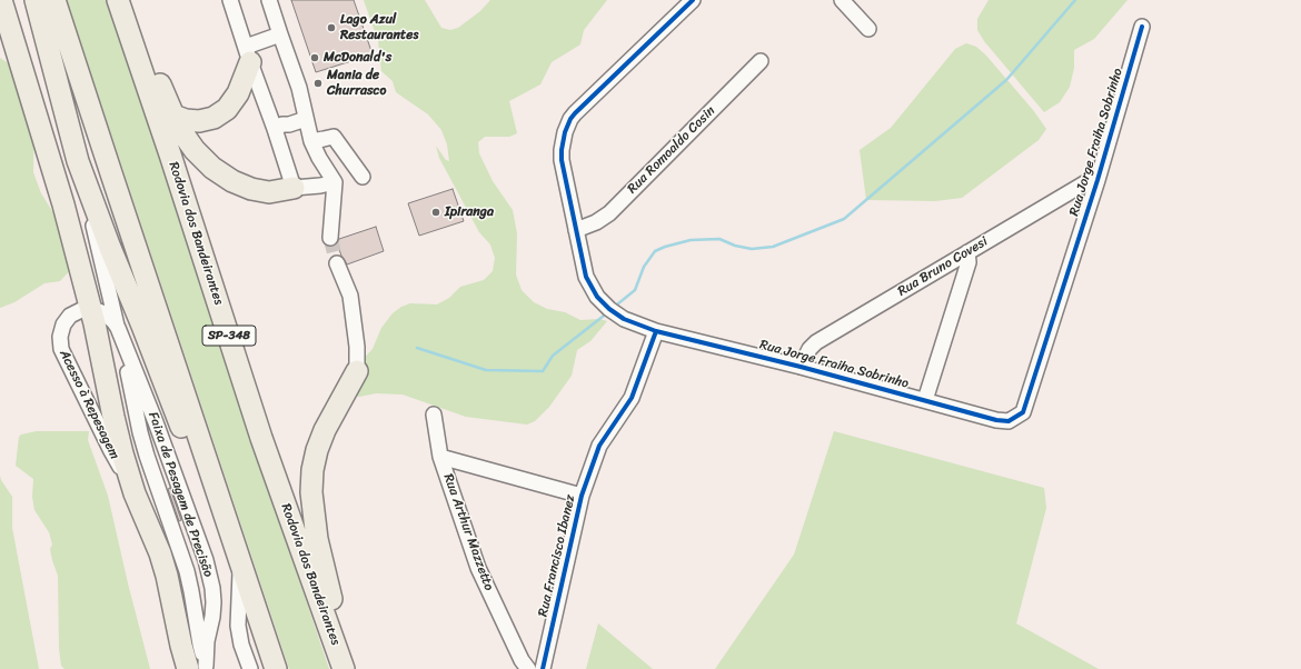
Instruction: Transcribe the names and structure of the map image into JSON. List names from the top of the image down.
{
  "streets": {
    "highway": ["Rodovia dos Bandeirantes", "SP-348"],
    "street": [
      "Rua Jorge Fraiha Sobrinho",
      "Rua Romoaldo Cosin",
      "Rua Bruno Covesi",
      "Acesso à Repesagem",
      "Faixa de Pesagem de Precisão",
      "Rua Arthur Mazzetto",
      "Rua Francisco Ibanez"
    ]
  },
  "crossings": [
    ["Rua Jorge Fraiha Sobrinho", "Rua Romoaldo Cosin"],
    ["Rua Jorge Fraiha Sobrinho", "Rua Bruno Covesi"],
    ["Rua Jorge Fraiha Sobrinho", "Rua Francisco Ibanez"]
  ],
  "places": [
    "Lago Azul Restaurantes",
    "McDonald's",
    "Mania de Churrasco",
    "Ipiranga"
  ]
}
